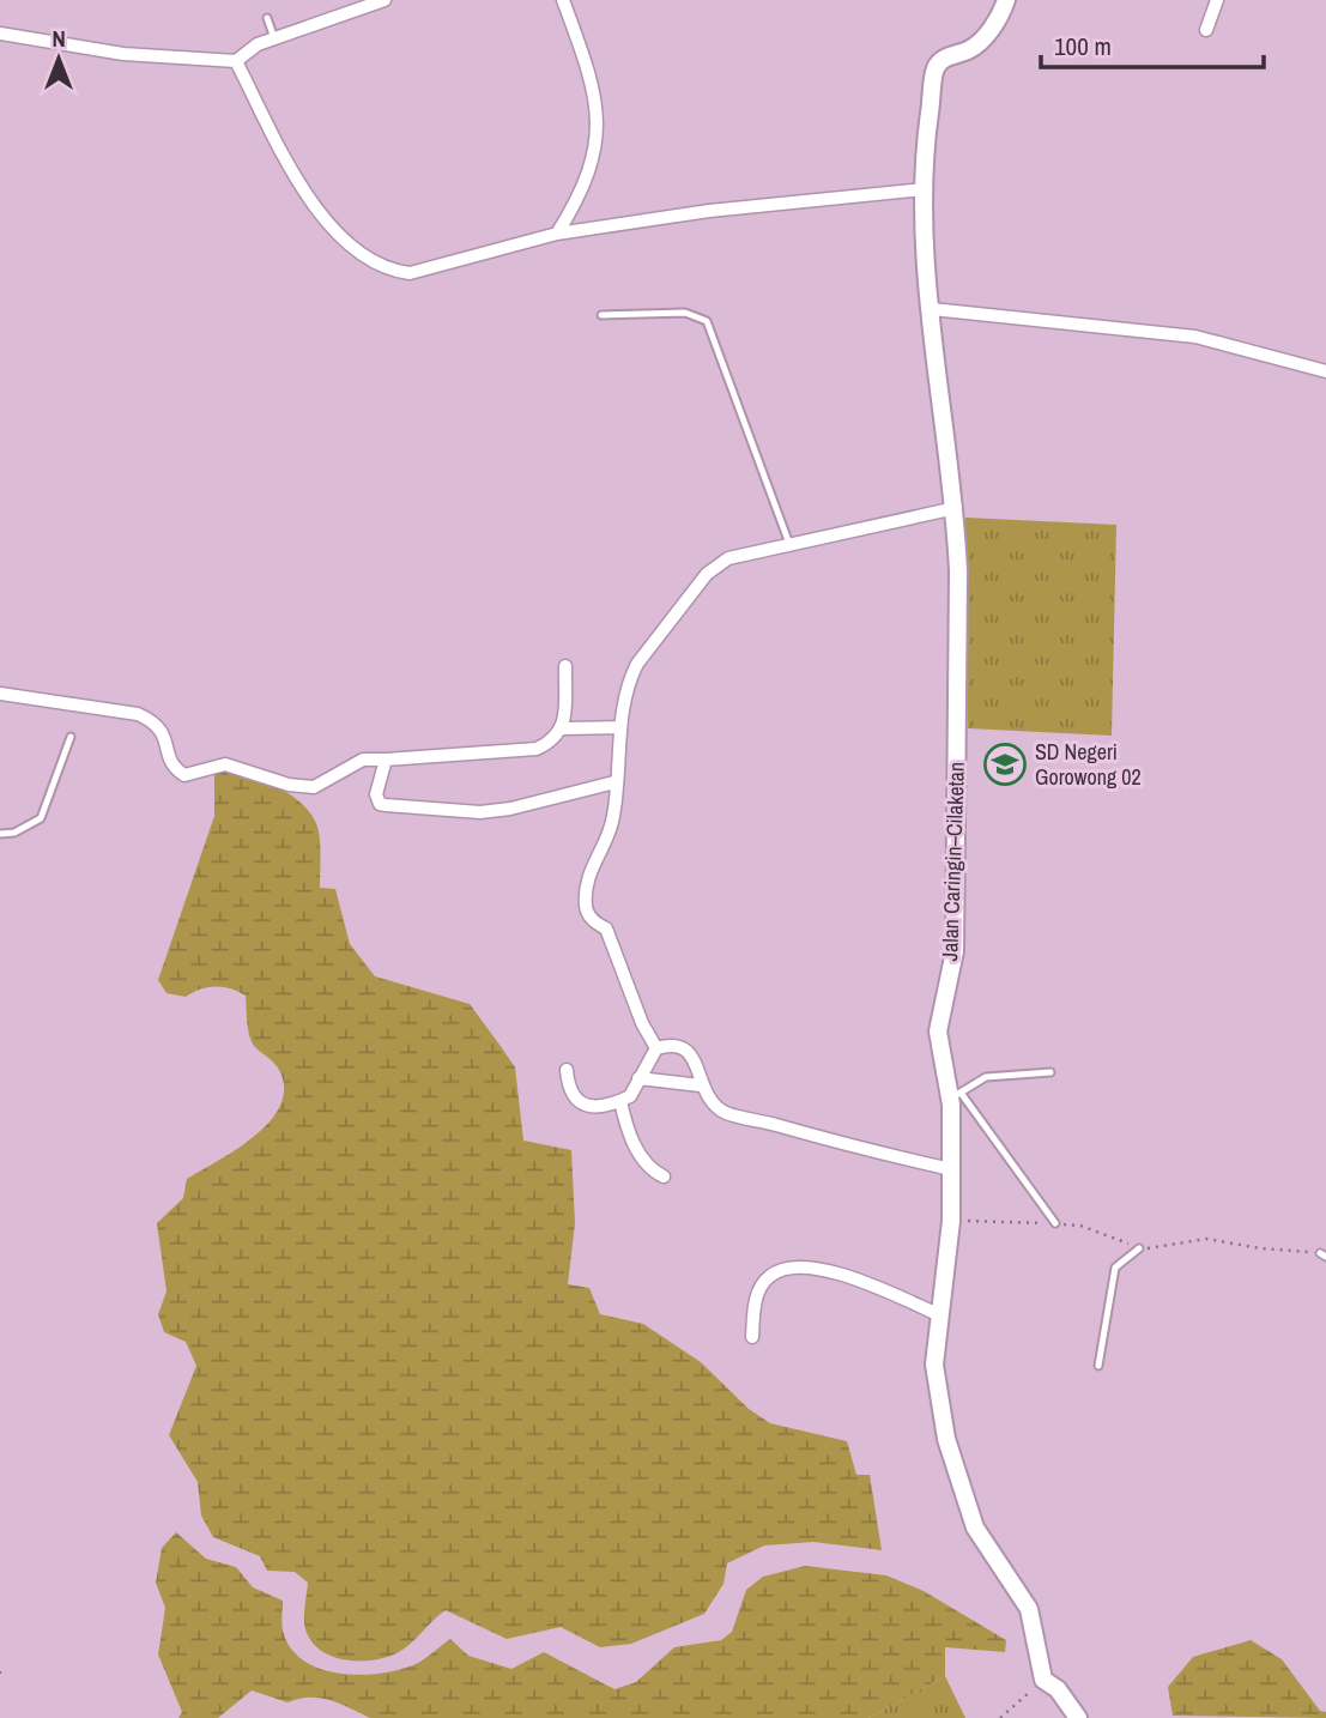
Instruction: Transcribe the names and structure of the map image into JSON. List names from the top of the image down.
{
  "streets": {
    "street": ["Jalan Caringin–Cilaketan"]
  },
  "places": {
    "school or university": ["SD Negeri Gorowong 02"]
  },
  "scale_bar": "100 m",
  "north": "top"
}
